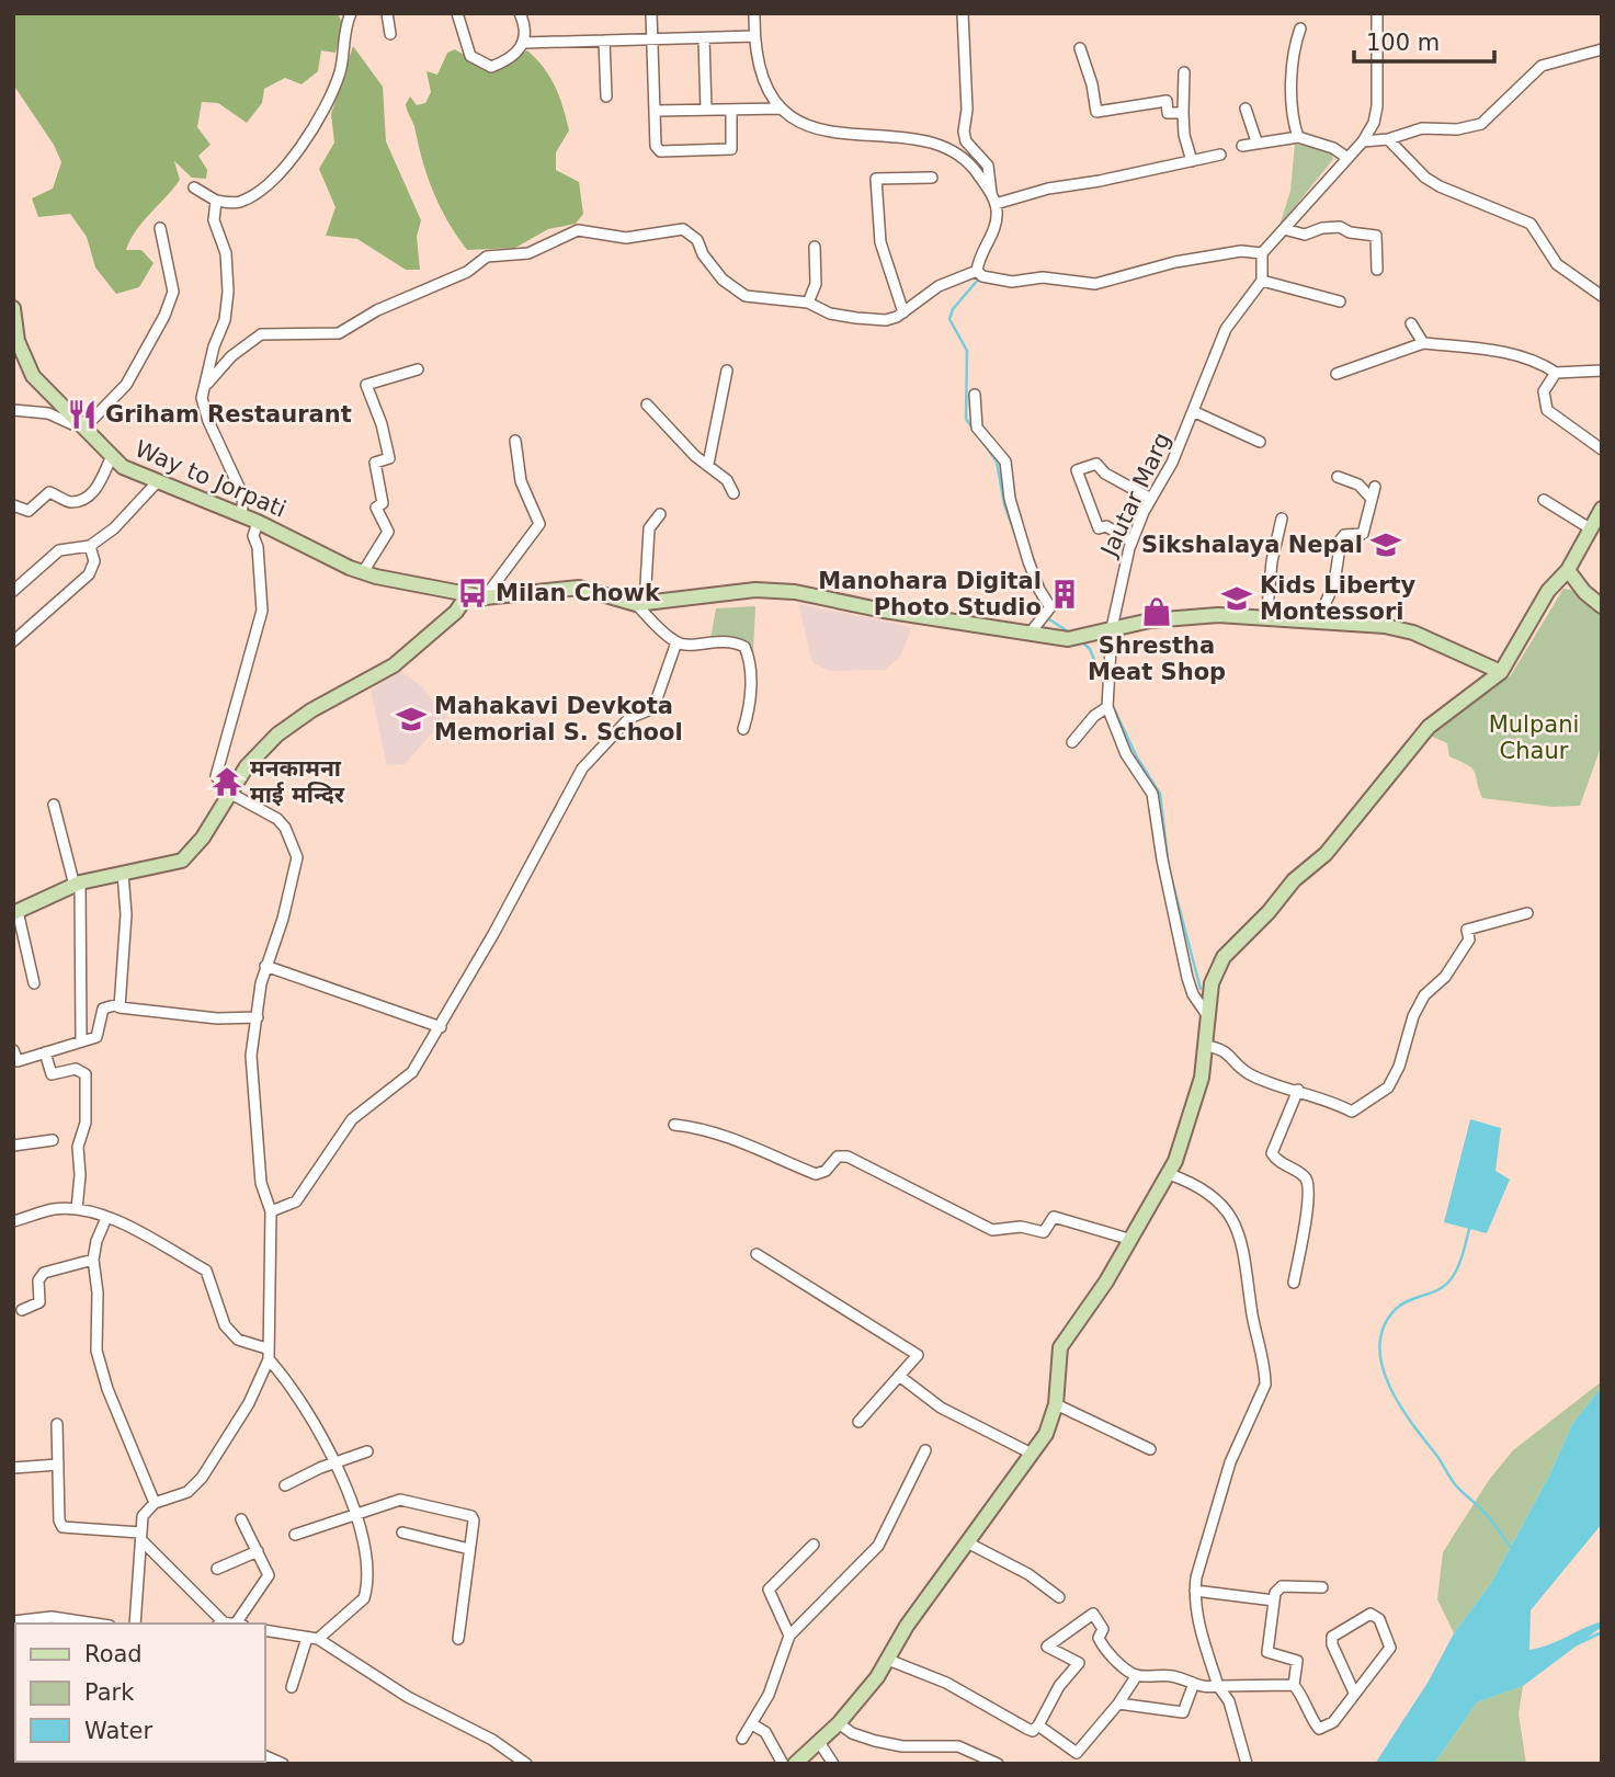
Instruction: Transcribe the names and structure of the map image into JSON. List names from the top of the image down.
{
  "streets": {
    "street": ["Way to Jorpati", "Jautar Marg"]
  },
  "parks": ["Mulpani Chaur"],
  "places": {
    "restaurant": ["Griham Restaurant"],
    "school or university": ["Sikshalaya Nepal", "Kids Liberty Montessori", "Mahakavi Devkota Memorial S. School"],
    "bus stop": ["Milan Chowk"],
    "building": ["Manohara Digital Photo Studio"],
    "shop": ["Shrestha Meat Shop"],
    "temple": ["मनकामना माई मन्दिर"]
  },
  "legend": ["Road", "Park", "Water"],
  "scale_bar": "100 m"
}
